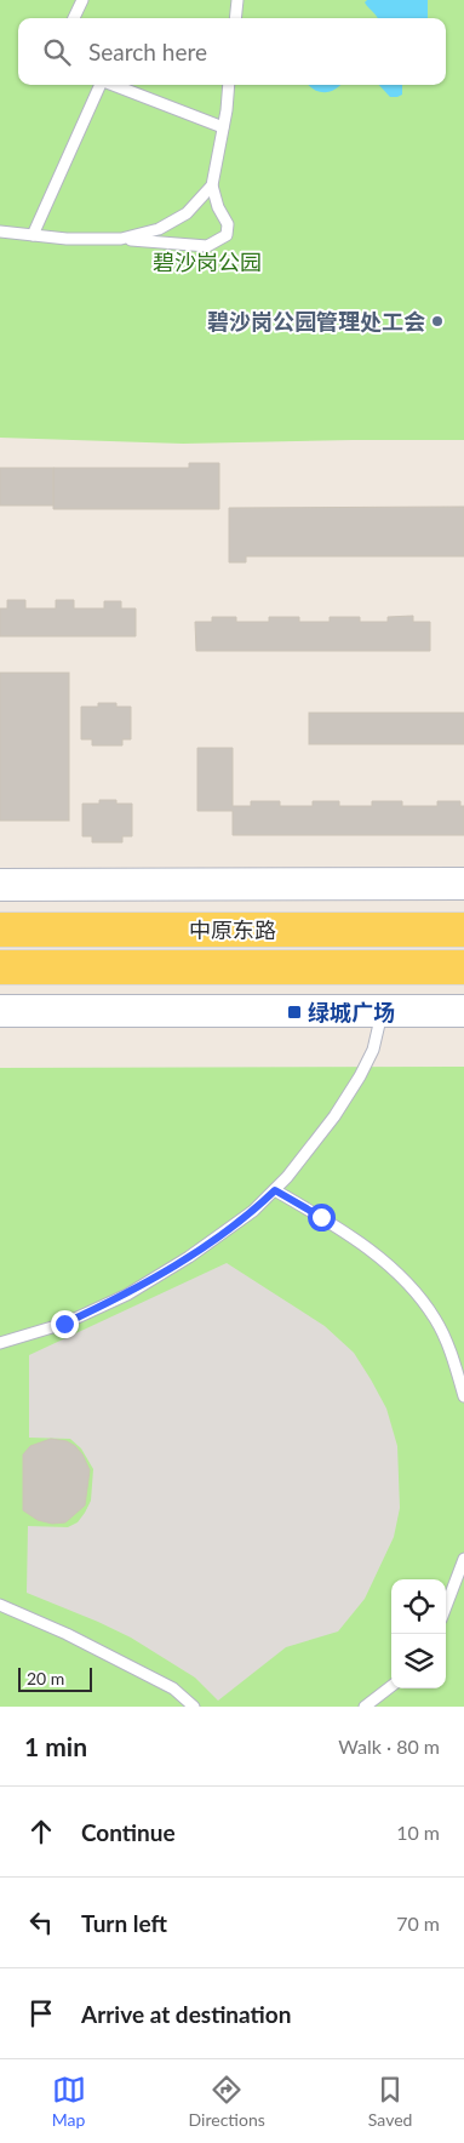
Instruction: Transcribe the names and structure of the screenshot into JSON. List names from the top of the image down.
{
  "streets": {
    "main road": ["中原东路"]
  },
  "parks": ["碧沙岗公园"],
  "places": {
    "other": ["碧沙岗公园管理处工会"],
    "transit": ["绿城广场"]
  },
  "scale_bar": "20 m",
  "page": {
    "search": "Search here",
    "scale": "20 m",
    "heading": ["1 min", "Walk · 80 m"],
    "list": [
      ["Continue", "10 m"],
      ["Turn left", "70 m"],
      "Arrive at destination"
    ],
    "nav": ["Map", "Directions", "Saved"]
  }
}
